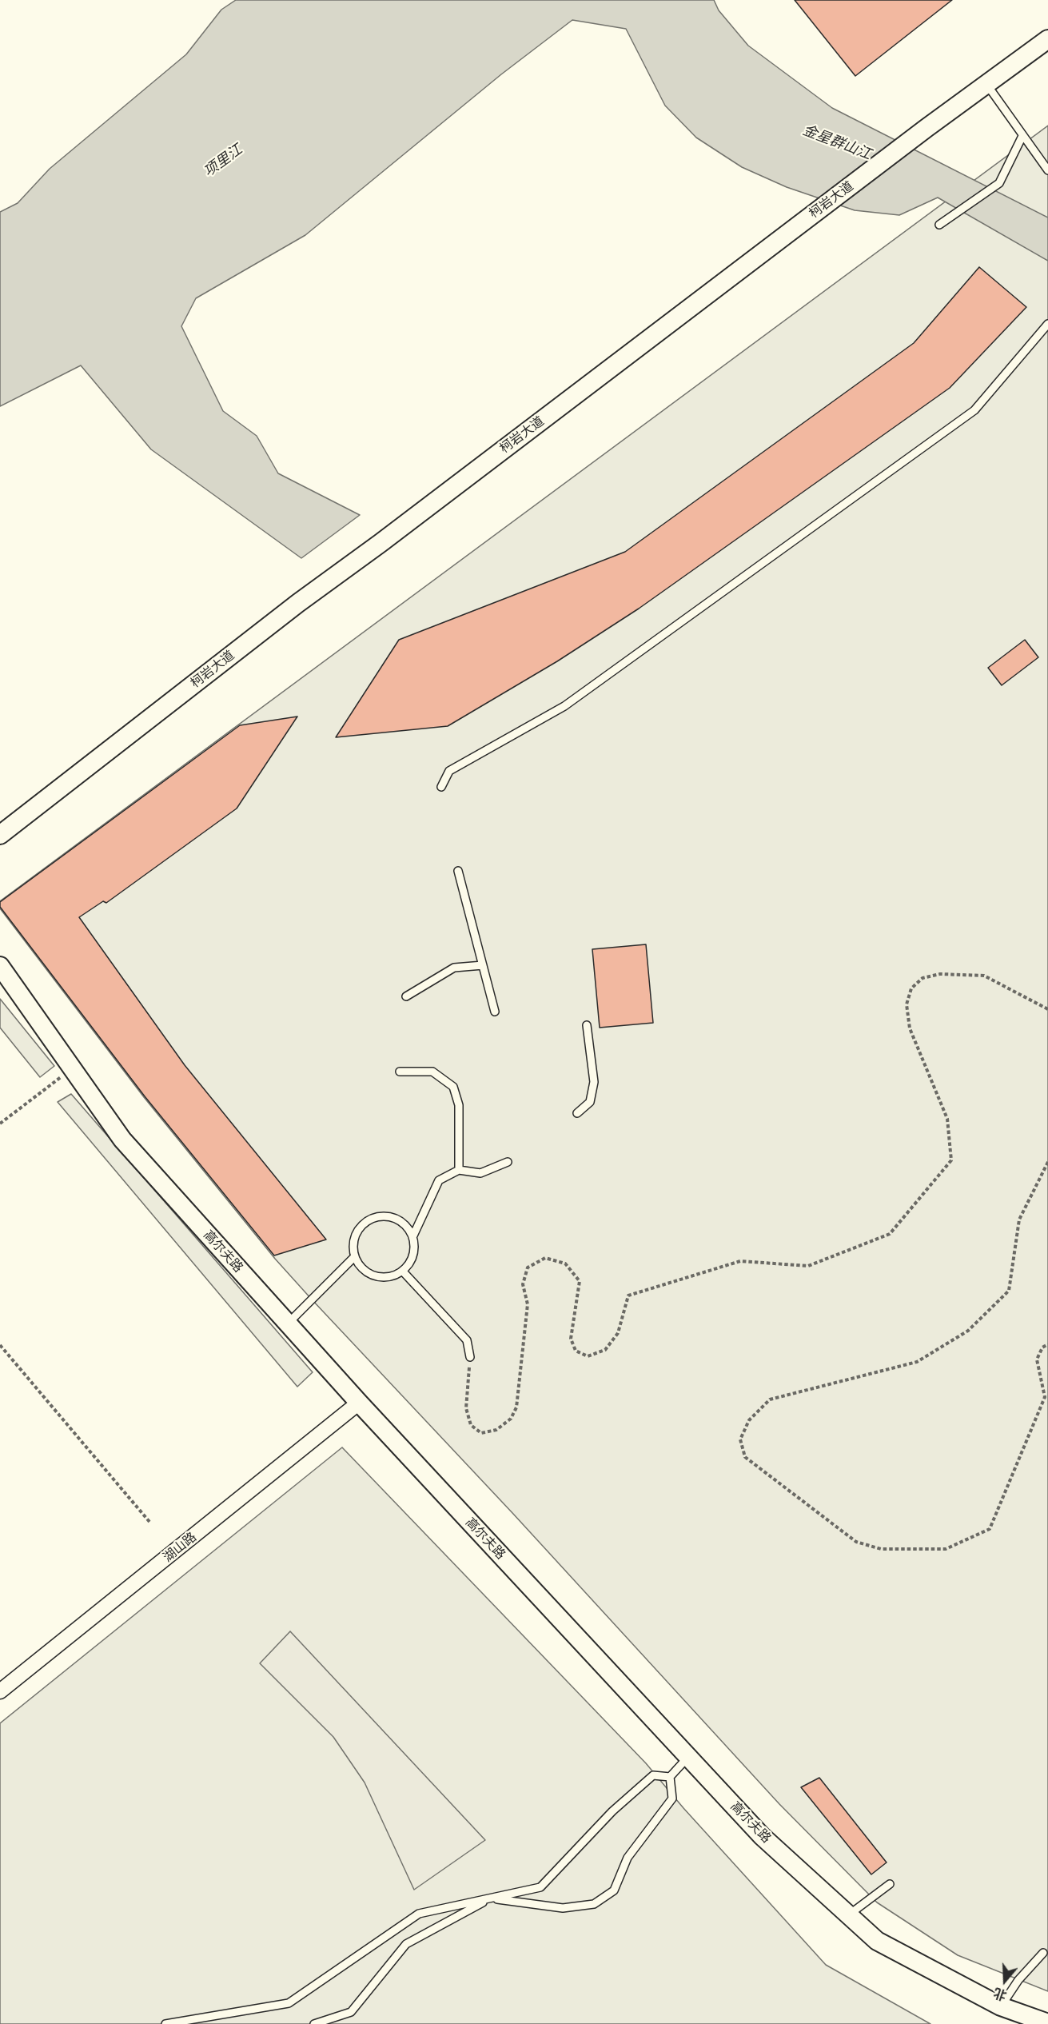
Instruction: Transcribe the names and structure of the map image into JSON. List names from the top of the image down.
{
  "streets": {
    "street": ["柯岩大道", "高尔夫路", "湖山路"]
  },
  "crossings": [
    ["高尔夫路", "湖山路"]
  ],
  "water": ["金星群山江", "项里江"],
  "north": "bottom"
}
